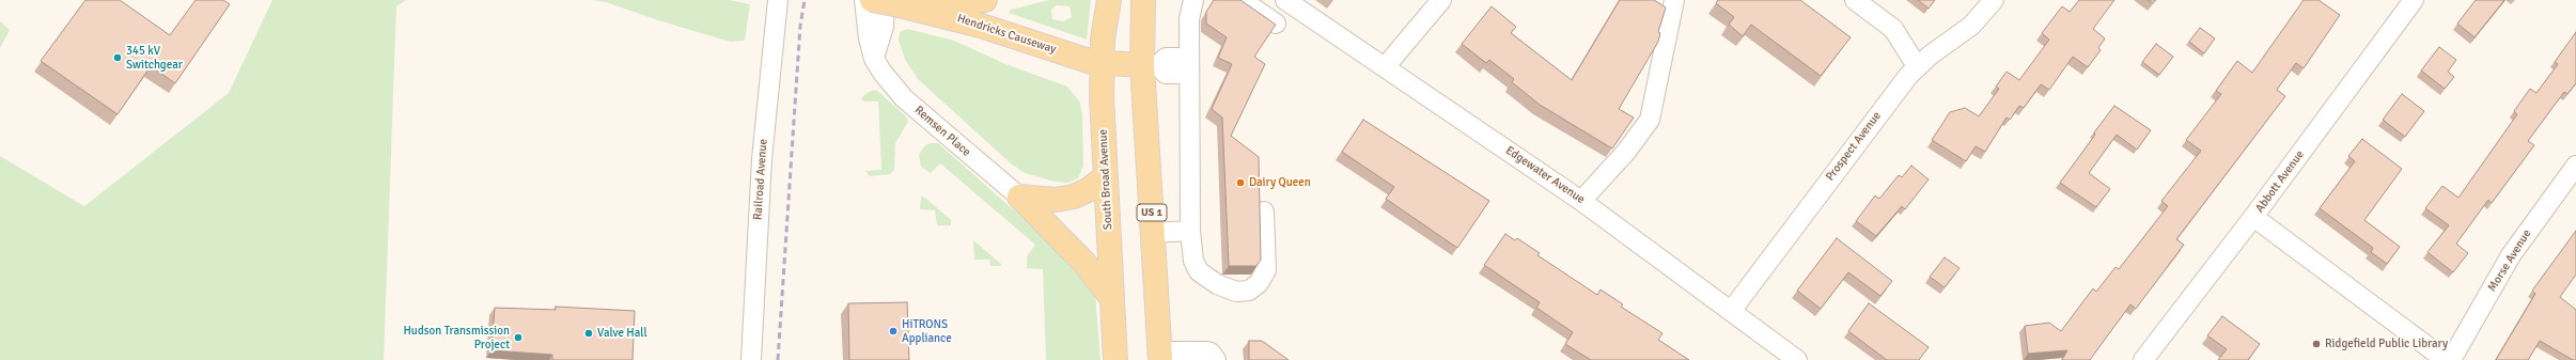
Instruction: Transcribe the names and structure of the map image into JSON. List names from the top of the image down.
{
  "streets": {
    "main road": ["Hendricks Causeway", "South Broad Avenue", "US 1"],
    "street": [
      "Remsen Place",
      "Prospect Avenue",
      "Edgewater Avenue",
      "Railroad Avenue",
      "Abbott Avenue",
      "Morse Avenue"
    ]
  },
  "crossings": [
    ["Hendricks Causeway", "South Broad Avenue"],
    ["Hendricks Causeway", "US 1"],
    ["Prospect Avenue", "Edgewater Avenue"]
  ],
  "places": [
    "345 kV Switchgear",
    "Dairy Queen",
    "HiTRONS Appliance",
    "Valve Hall",
    "Hudson Transmission Project",
    "Ridgefield Public Library"
  ]
}
